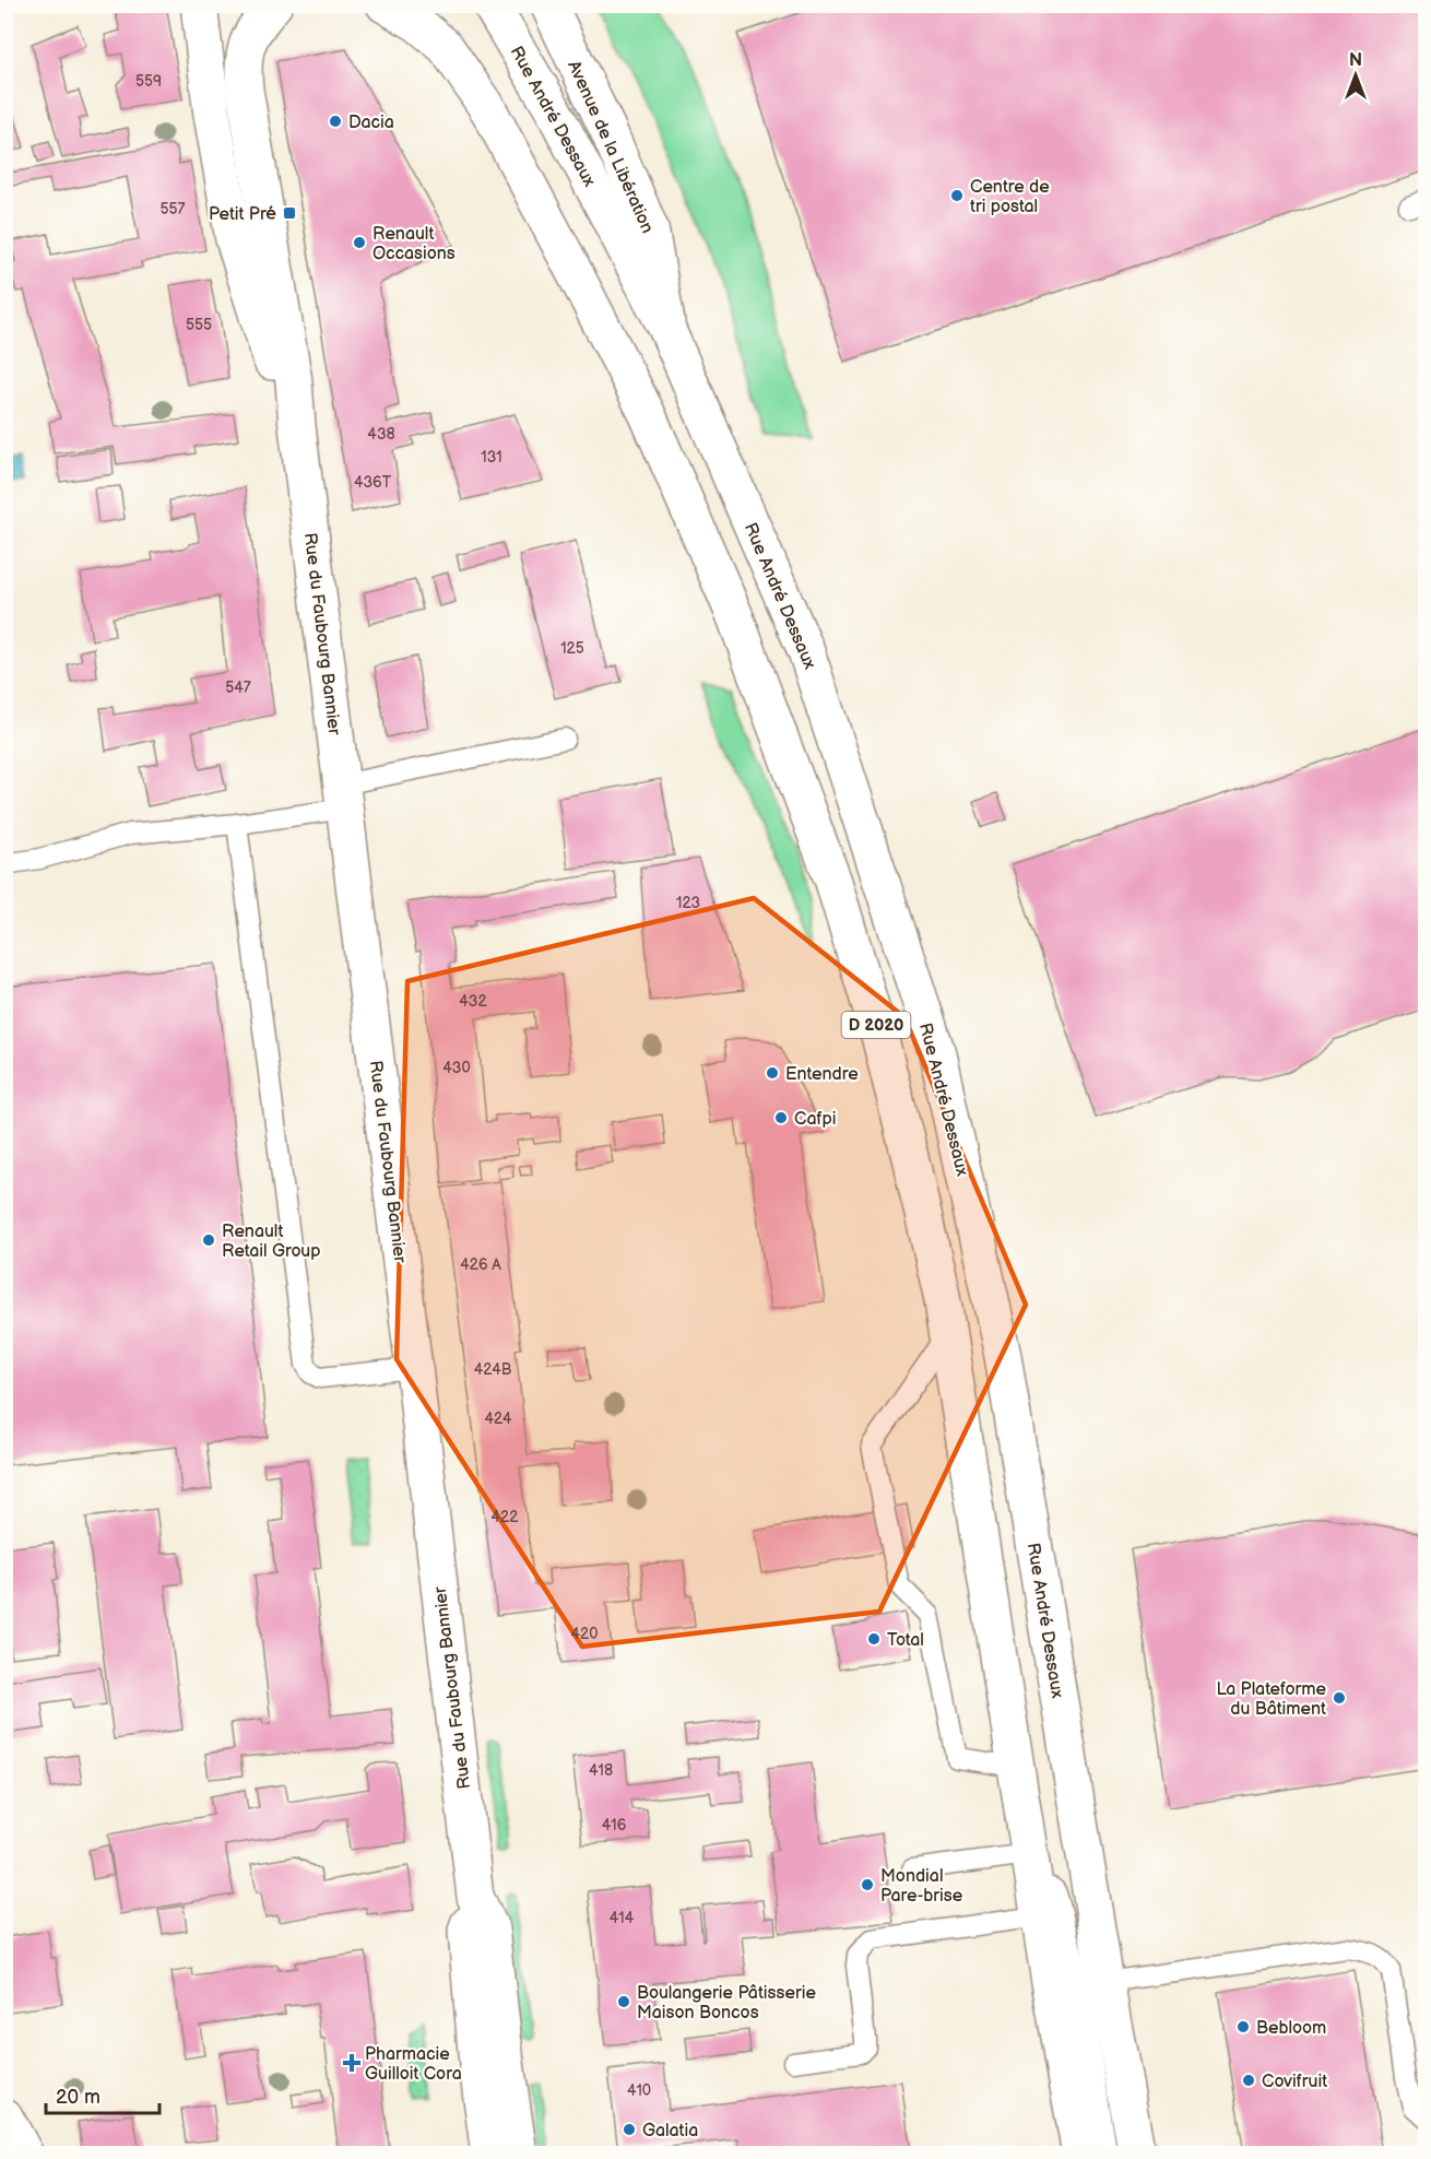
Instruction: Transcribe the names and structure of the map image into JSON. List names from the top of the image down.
{
  "streets": {
    "main road": [
      "Rue André Dessaux",
      "Avenue de la Libération",
      "Rue du Faubourg Bannier",
      "D 2020"
    ]
  },
  "crossings": [
    ["Rue André Dessaux", "Avenue de la Libération"]
  ],
  "places": {
    "other": [
      "Dacia",
      "Centre de tri postal",
      "Renault Occasions",
      "Entendre",
      "Cafpi",
      "Renault Retail Group",
      "Total",
      "La Plateforme du Bâtiment",
      "Mondial Pare-brise",
      "Boulangerie Pâtisserie Maison Boncos",
      "Bebloom",
      "Covifruit",
      "Galatia"
    ],
    "transit": ["Petit Pré"],
    "health": ["Pharmacie Guilloit Cora"]
  },
  "house_numbers": [
    "559",
    "557",
    "555",
    "438",
    "131",
    "436T",
    "125",
    "547",
    "123",
    "432",
    "430",
    "426 A",
    "424B",
    "424",
    "422",
    "420",
    "418",
    "416",
    "414",
    "410"
  ],
  "scale_bar": "20 m",
  "north": "top"
}
